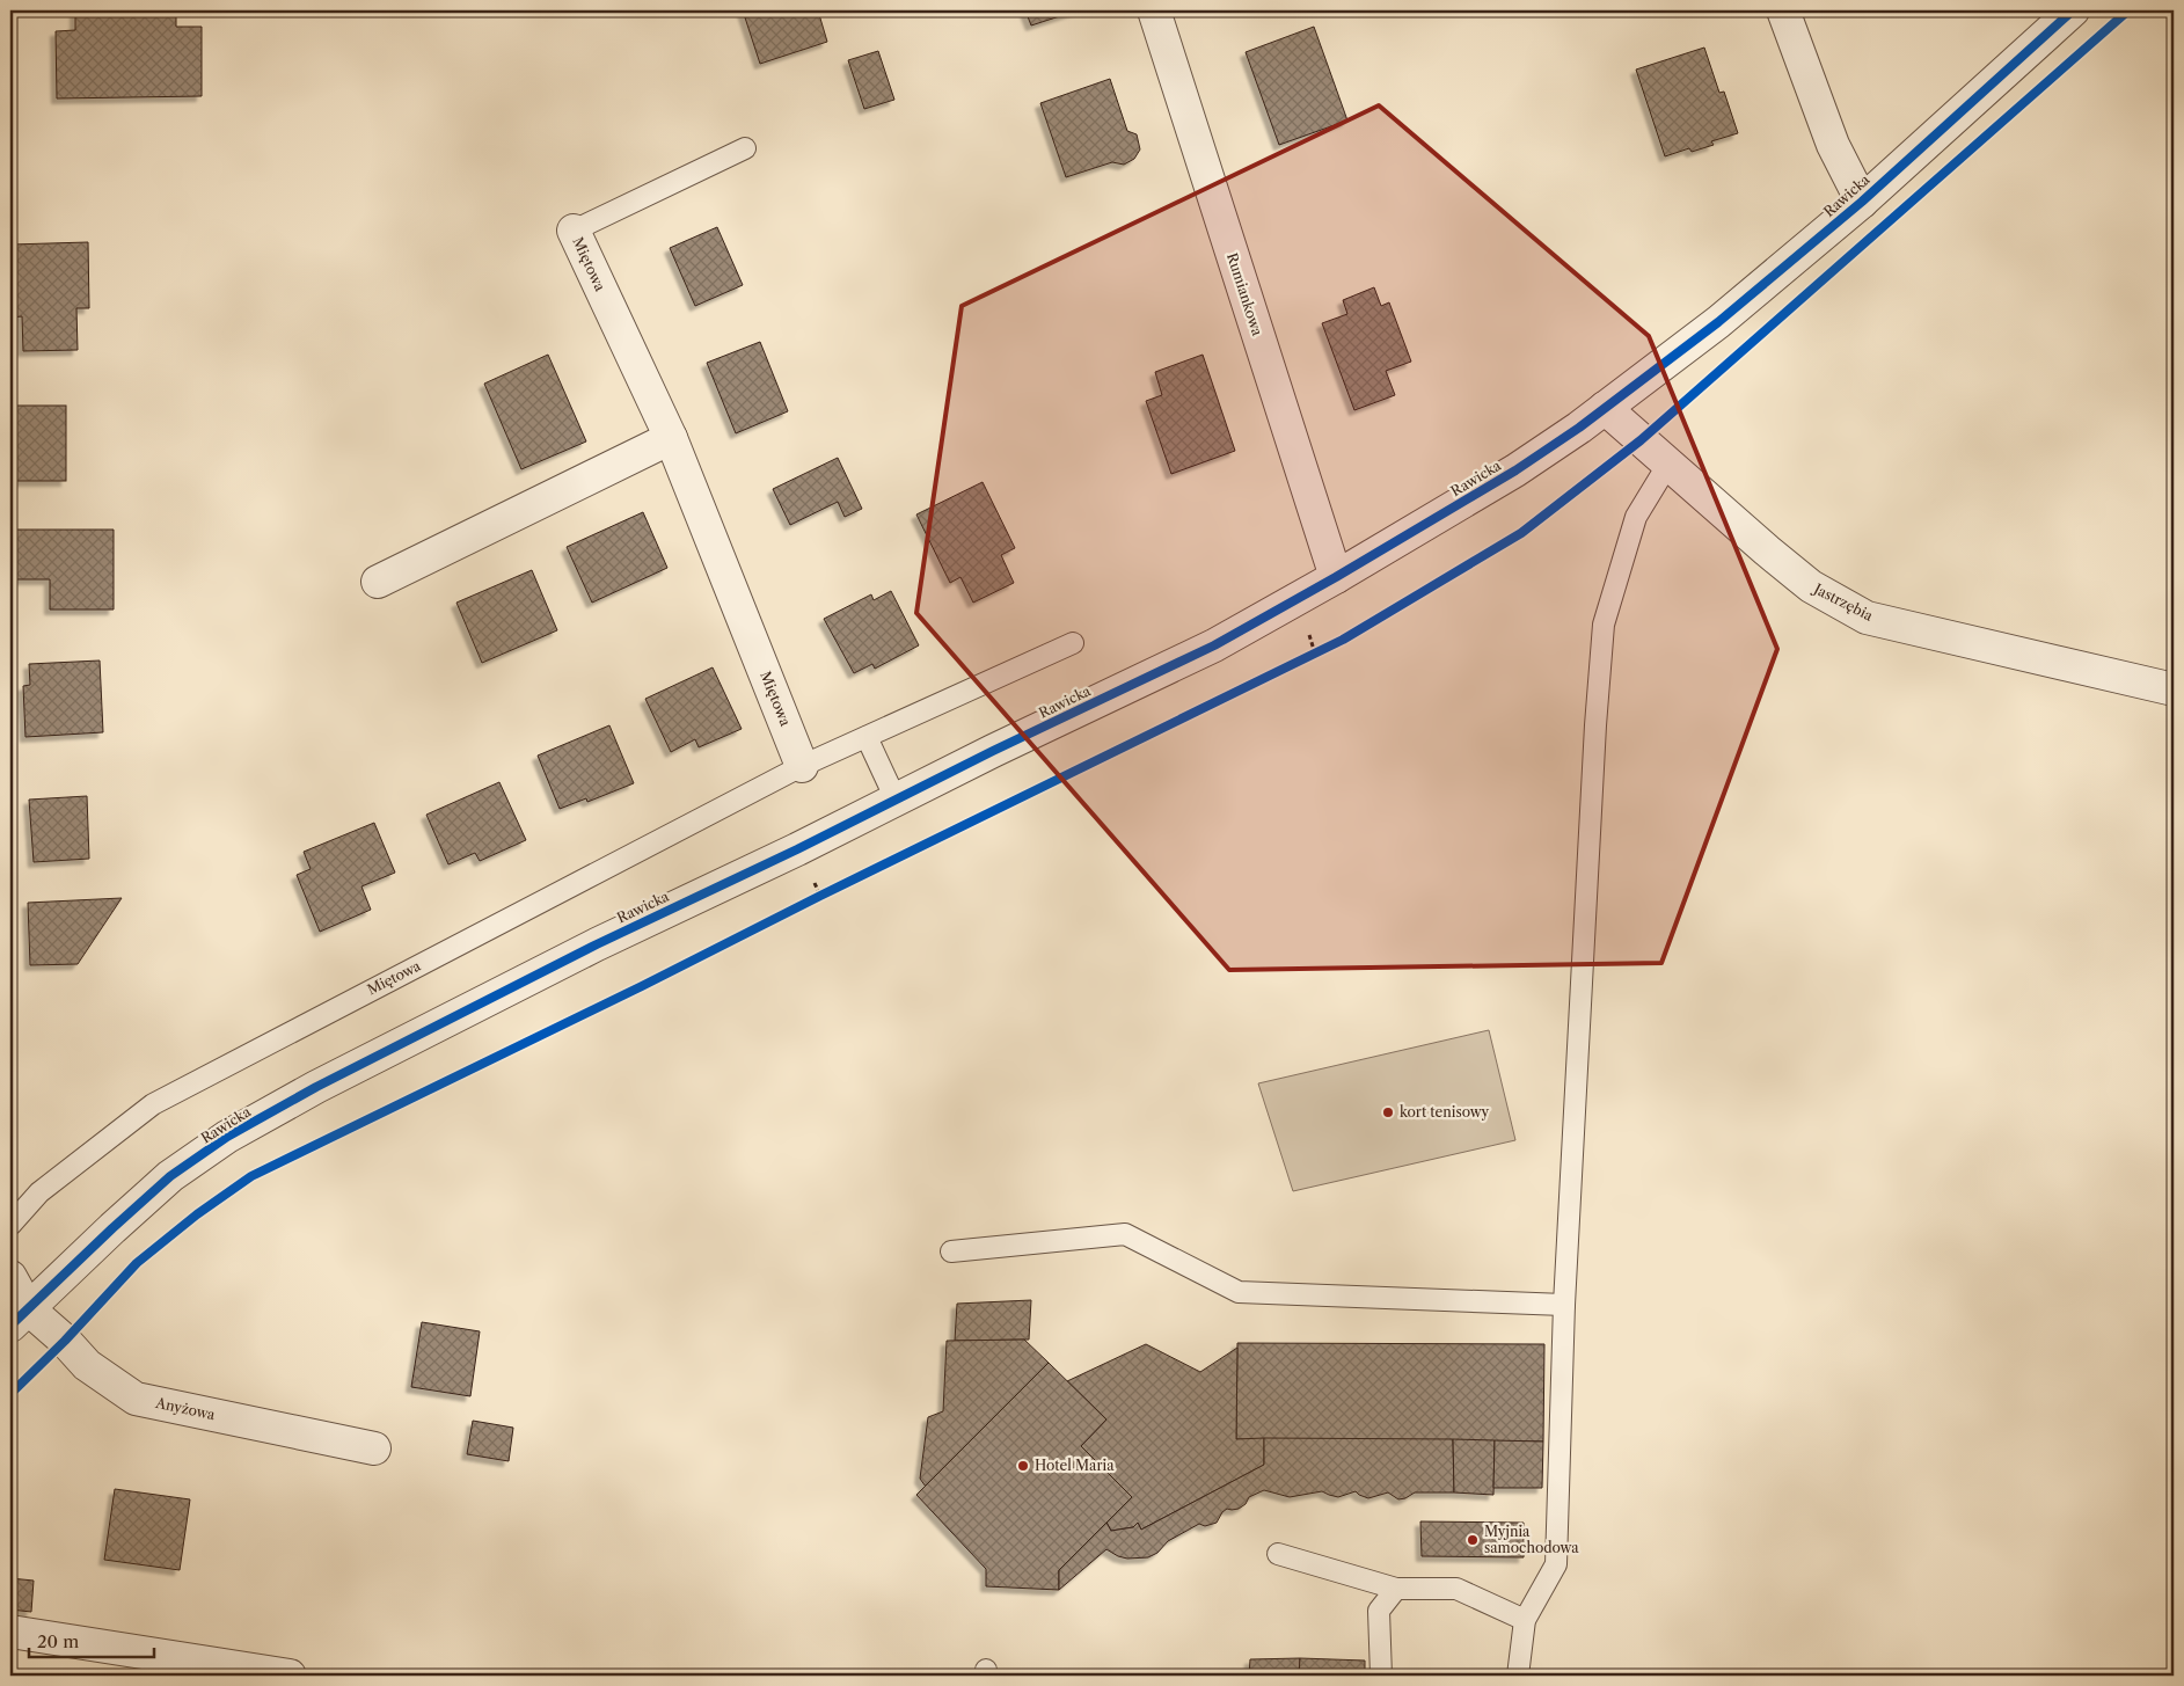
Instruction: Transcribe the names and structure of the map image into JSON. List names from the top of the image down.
{
  "streets": {
    "street": [
      "Rawicka",
      "Miętowa",
      "Rumiankowa",
      "Jastrzębia",
      "Anyżowa"
    ]
  },
  "crossings": [
    ["Rawicka", "Rumiankowa"],
    ["Rawicka", "Jastrzębia"],
    ["Rawicka", "Anyżowa"]
  ],
  "places": ["kort tenisowy", "Hotel Maria", "Myjnia samochodowa"],
  "scale_bar": "20 m"
}
